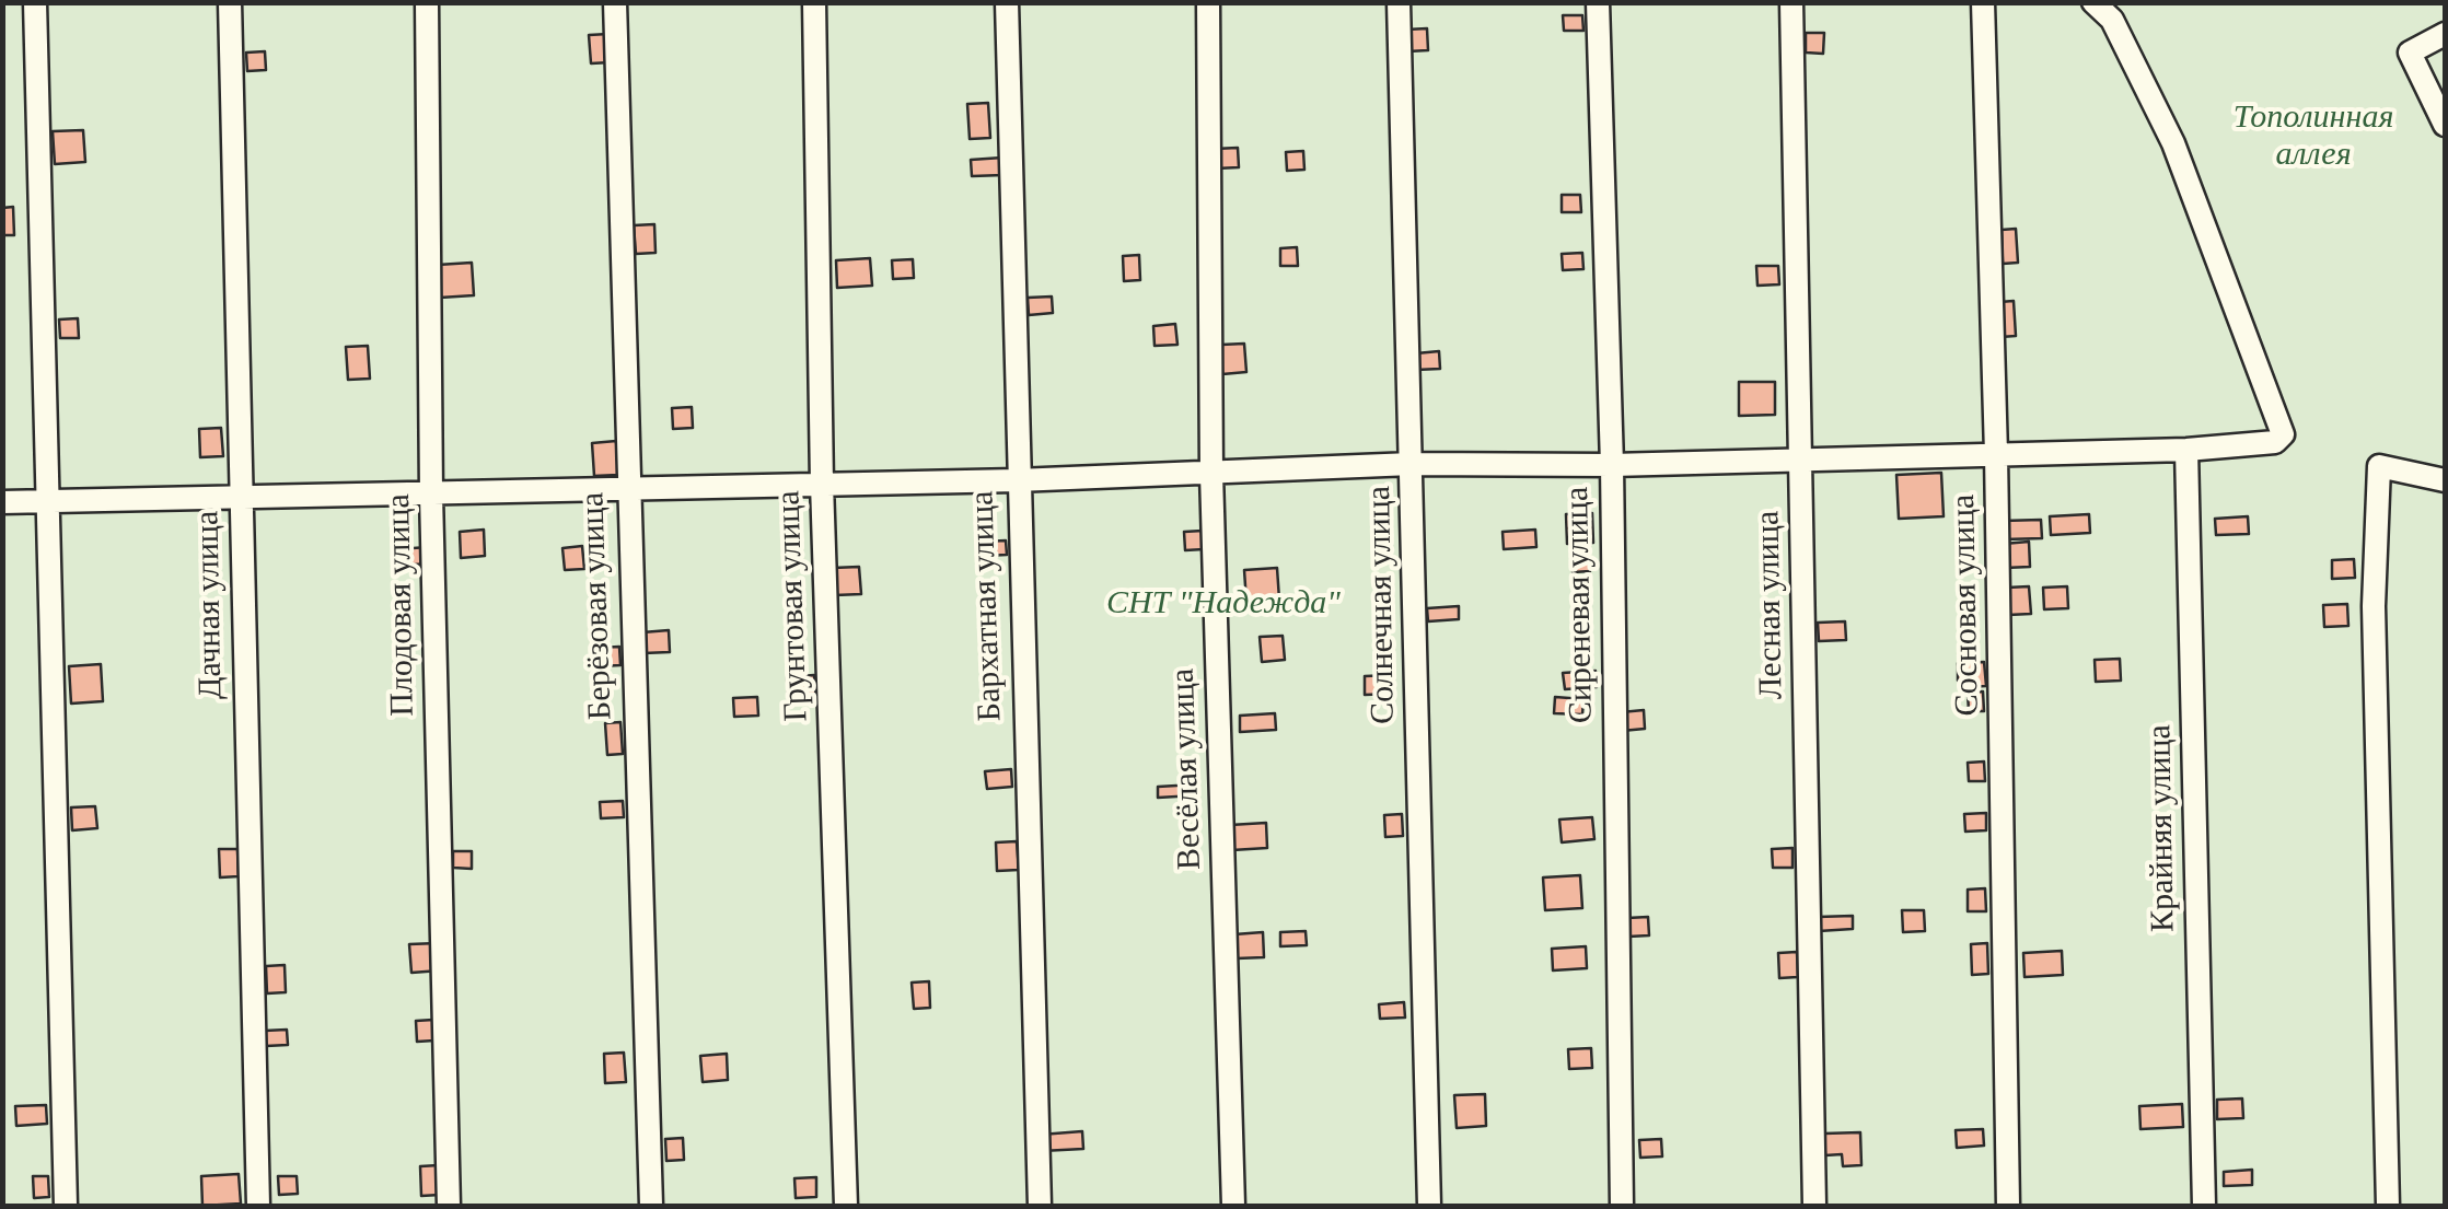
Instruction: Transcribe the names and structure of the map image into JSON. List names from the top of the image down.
{
  "streets": {
    "street": [
      "Дачная улица",
      "Плодовая улица",
      "Солнечная улица",
      "Сиреневая улица",
      "Лесная улица",
      "Сосновая улица",
      "Берёзовая улица",
      "Грунтовая улица",
      "Бархатная улица",
      "Весёлая улица",
      "Крайняя улица"
    ]
  },
  "parks": ["Тополинная аллея", "СНТ \"Надежда\""]
}
